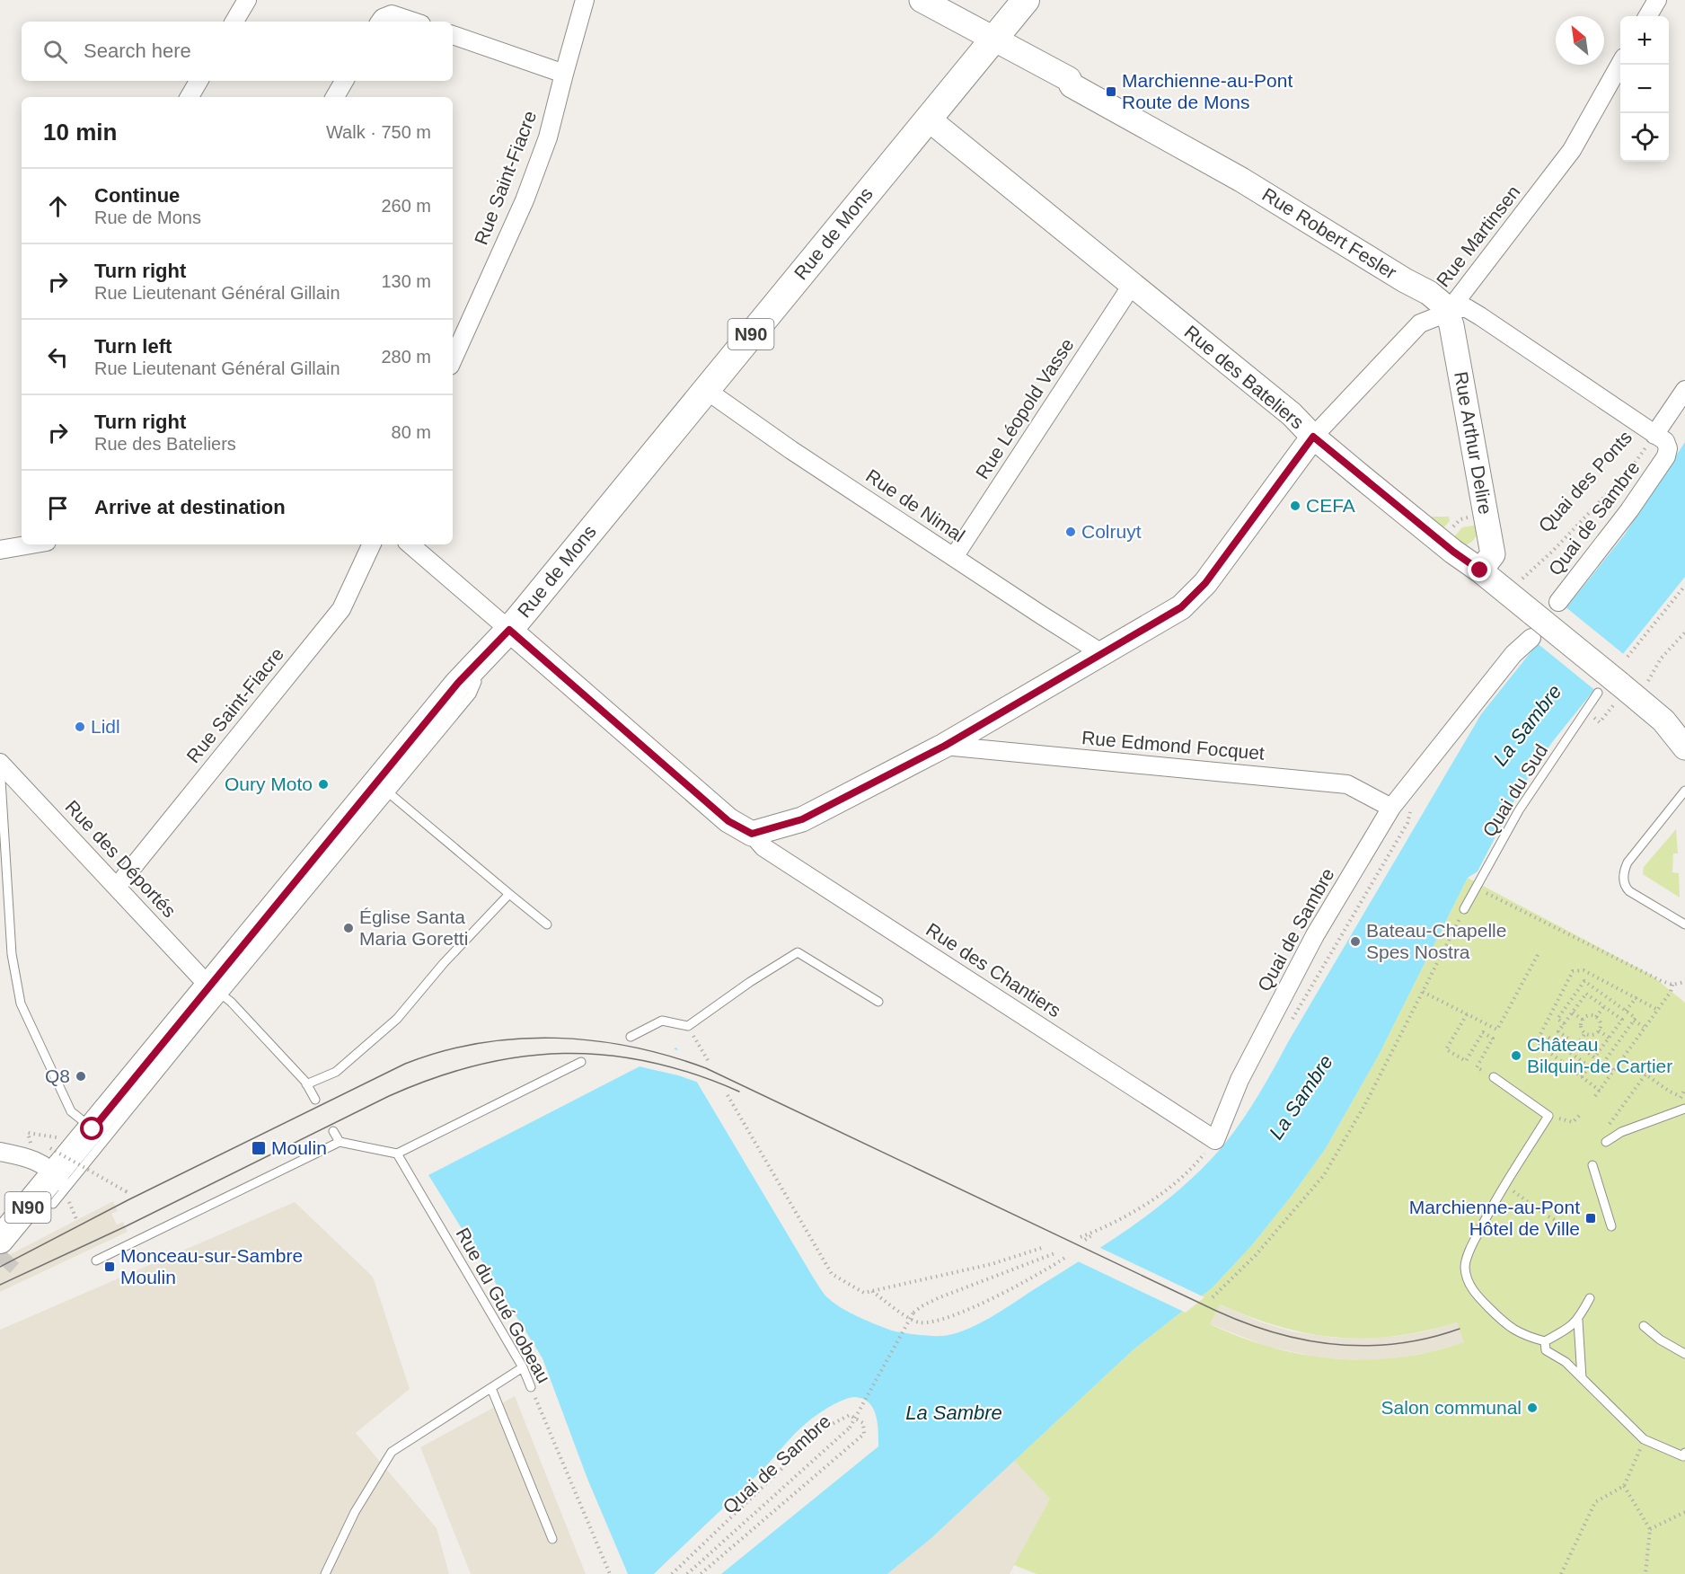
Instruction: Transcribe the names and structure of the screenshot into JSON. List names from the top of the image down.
{
  "streets": {
    "main road": [
      "Rue de Mons",
      "Rue Robert Fesler",
      "N90",
      "Rue des Bateliers",
      "Rue Arthur Delire"
    ],
    "street": [
      "Rue Saint-Fiacre",
      "Rue Martinsen",
      "Rue Léopold Vasse",
      "Quai des Ponts",
      "Rue de Nimal",
      "Quai de Sambre",
      "Rue Edmond Focquet",
      "Rue des Déportés",
      "Rue des Chantiers"
    ],
    "lane": ["Quai du Sud", "Rue du Gué Gobeau"]
  },
  "crossings": [
    ["Rue Saint-Fiacre", "Rue des Déportés"],
    ["Rue de Mons", "Rue Robert Fesler"],
    ["Rue de Mons", "Rue des Bateliers"],
    ["Rue de Mons", "Rue de Nimal"],
    ["Rue de Mons", "Rue des Déportés"],
    ["Rue Robert Fesler", "Rue Martinsen"],
    ["Rue Robert Fesler", "Rue Arthur Delire"],
    ["Rue Martinsen", "Rue des Bateliers"],
    ["Rue Martinsen", "Rue Arthur Delire"],
    ["Rue des Bateliers", "Rue Léopold Vasse"],
    ["Rue des Bateliers", "Rue Arthur Delire"],
    ["Rue des Bateliers", "Quai des Ponts"],
    ["Rue des Bateliers", "Quai du Sud"],
    ["Rue Léopold Vasse", "Rue de Nimal"],
    ["Quai des Ponts", "Quai de Sambre"],
    ["Quai de Sambre", "Rue Edmond Focquet"],
    ["Quai de Sambre", "Rue des Chantiers"]
  ],
  "water": ["La Sambre"],
  "places": {
    "transit": [
      "Marchienne-au-Pont Route de Mons",
      "Moulin",
      "Marchienne-au-Pont Hôtel de Ville",
      "Monceau-sur-Sambre Moulin"
    ],
    "other": [
      "CEFA",
      "Colruyt",
      "Lidl",
      "Oury Moto",
      "Église Santa Maria Goretti",
      "Bateau-Chapelle Spes Nostra",
      "Château Bilquin-de Cartier",
      "Q8",
      "Salon communal"
    ]
  },
  "north": "top left",
  "page": {
    "map_buttons": ["+", "−"],
    "search": "Search here",
    "heading": ["10 min", "Walk · 750 m"],
    "list": [
      ["Continue", "Rue de Mons", "260 m"],
      ["Turn right", "Rue Lieutenant Général Gillain", "130 m"],
      ["Turn left", "Rue Lieutenant Général Gillain", "280 m"],
      ["Turn right", "Rue des Bateliers", "80 m"],
      "Arrive at destination"
    ]
  }
}
